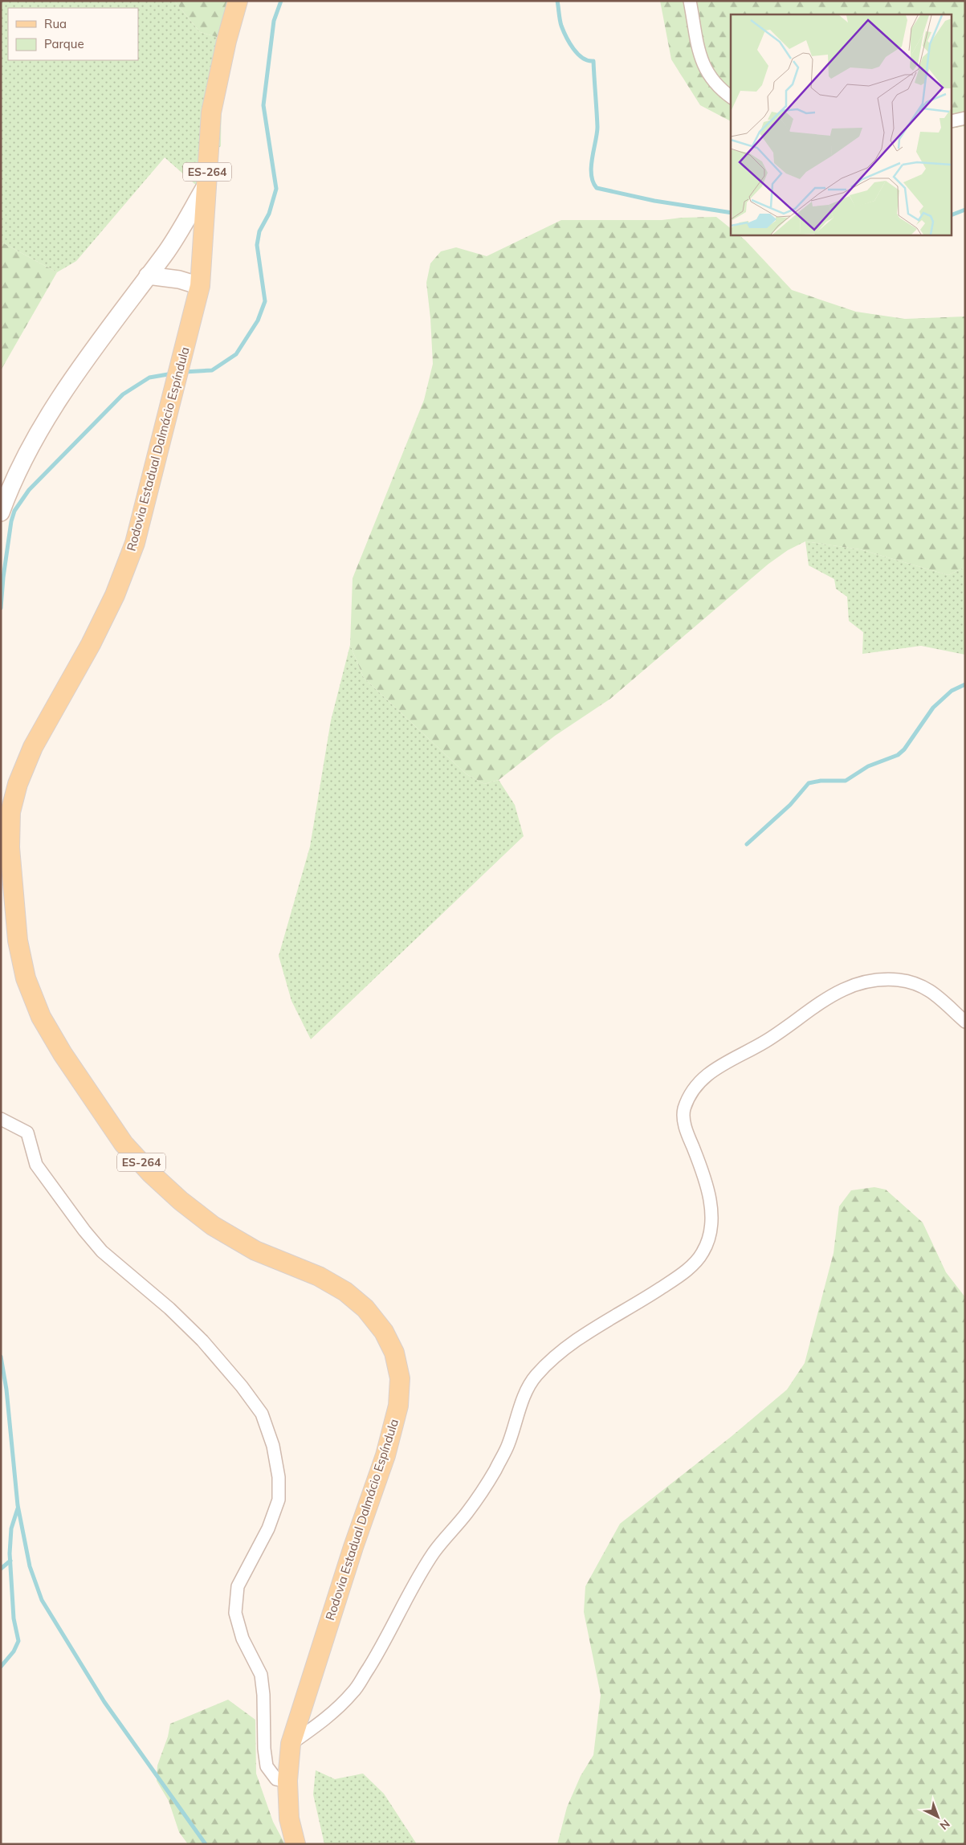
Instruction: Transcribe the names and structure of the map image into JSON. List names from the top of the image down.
{
  "streets": {
    "main road": ["ES-264", "Rodovia Estadual Dalmácio Espíndula"]
  },
  "legend": ["Rua", "Parque"],
  "north": "bottom right"
}
